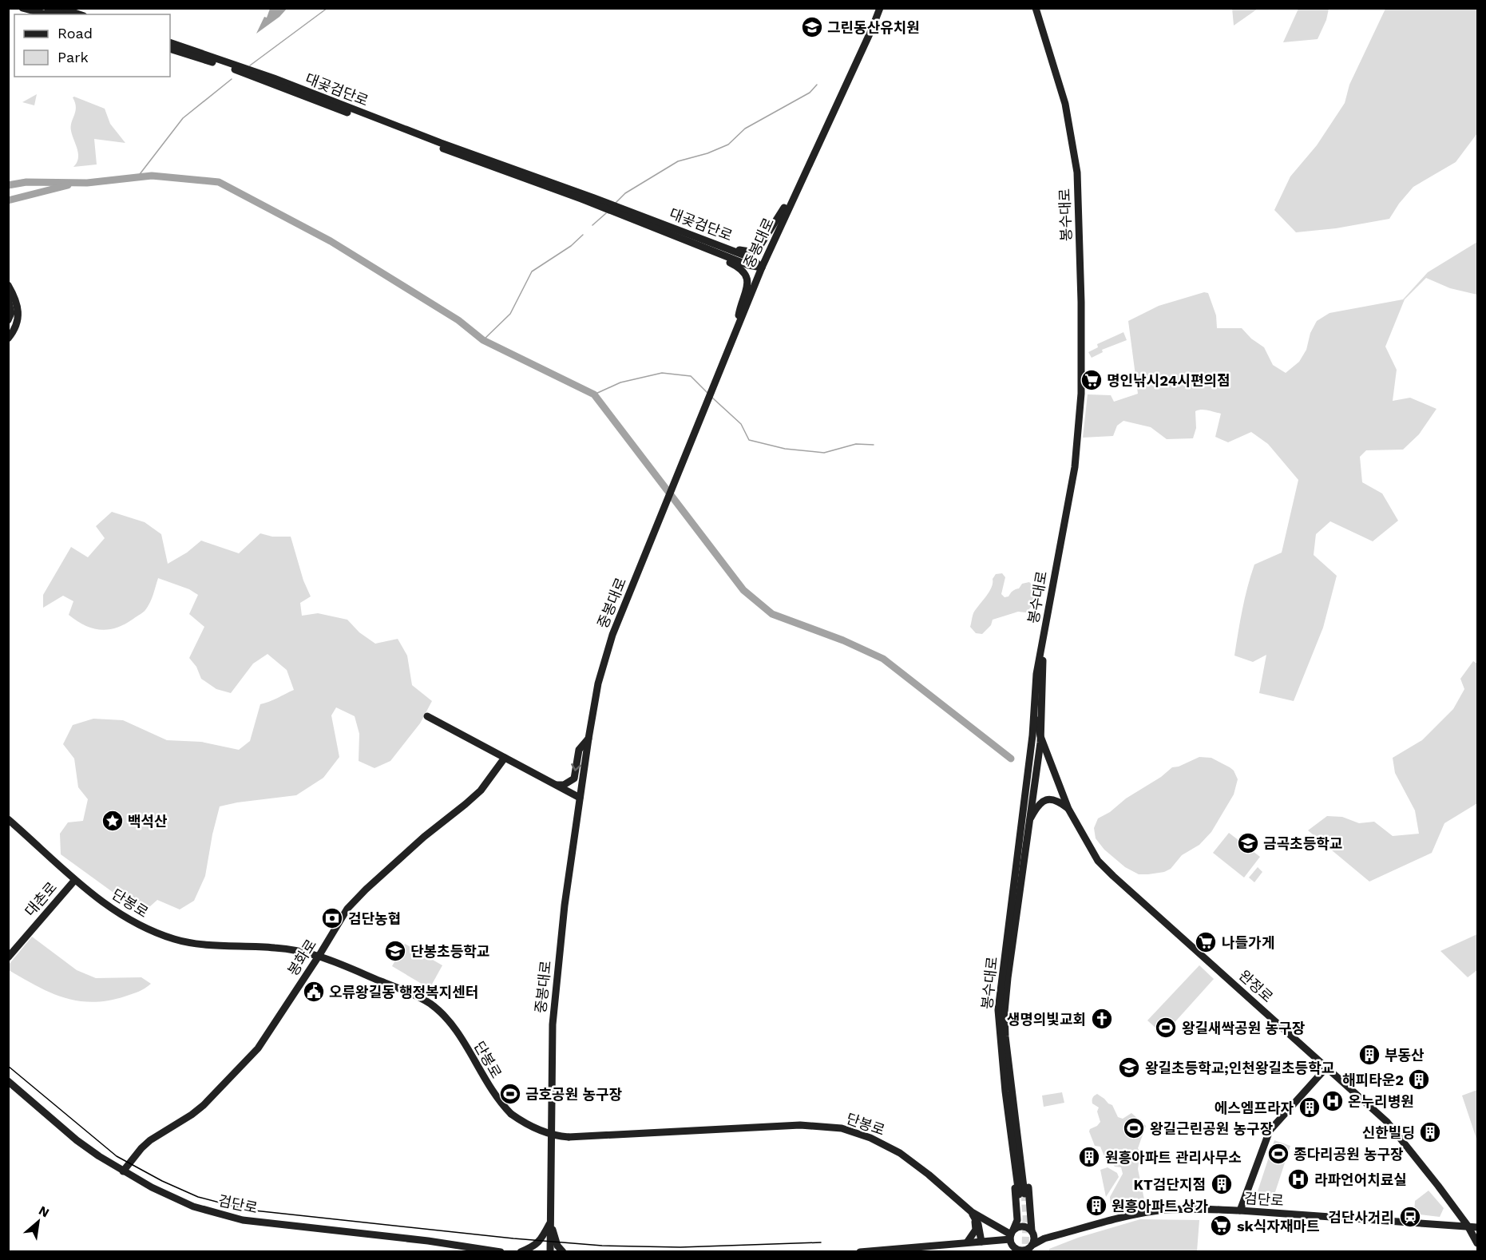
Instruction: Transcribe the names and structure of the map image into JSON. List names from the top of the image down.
{
  "streets": {
    "main road": [
      "대곶검단로",
      "봉수대로",
      "중봉대로",
      "대촌로",
      "단봉로",
      "봉화로",
      "완정로",
      "검단로"
    ]
  },
  "crossings": [
    ["대곶검단로", "중봉대로"],
    ["봉수대로", "완정로"],
    ["대촌로", "단봉로"],
    ["단봉로", "봉화로"],
    ["단봉로", "검단로"],
    ["봉화로", "검단로"],
    ["완정로", "검단로"]
  ],
  "places": {
    "school or university": [
      "그린동산유치원",
      "금곡초등학교",
      "단봉초등학교",
      "왕길초등학교;인천왕길초등학교"
    ],
    "supermarket": ["명인낚시24시편의점", "나들가게", "sk식자재마트"],
    "place": ["백석산"],
    "bank": ["검단농협"],
    "public building": ["오류왕길동 행정복지센터"],
    "church": ["생명의빛교회"],
    "sports": [
      "왕길새싹공원 농구장",
      "금호공원 농구장",
      "왕길근린공원 농구장",
      "종다리공원 농구장"
    ],
    "building": [
      "부동산",
      "해피타운2",
      "에스엠프라자",
      "신한빌딩",
      "원흥아파트 관리사무소",
      "KT검단지점",
      "원흥아파트 상가"
    ],
    "hospital": ["온누리병원", "라파언어치료실"],
    "station": ["검단사거리"]
  },
  "legend": ["Road", "Park"],
  "north": "top right"
}
